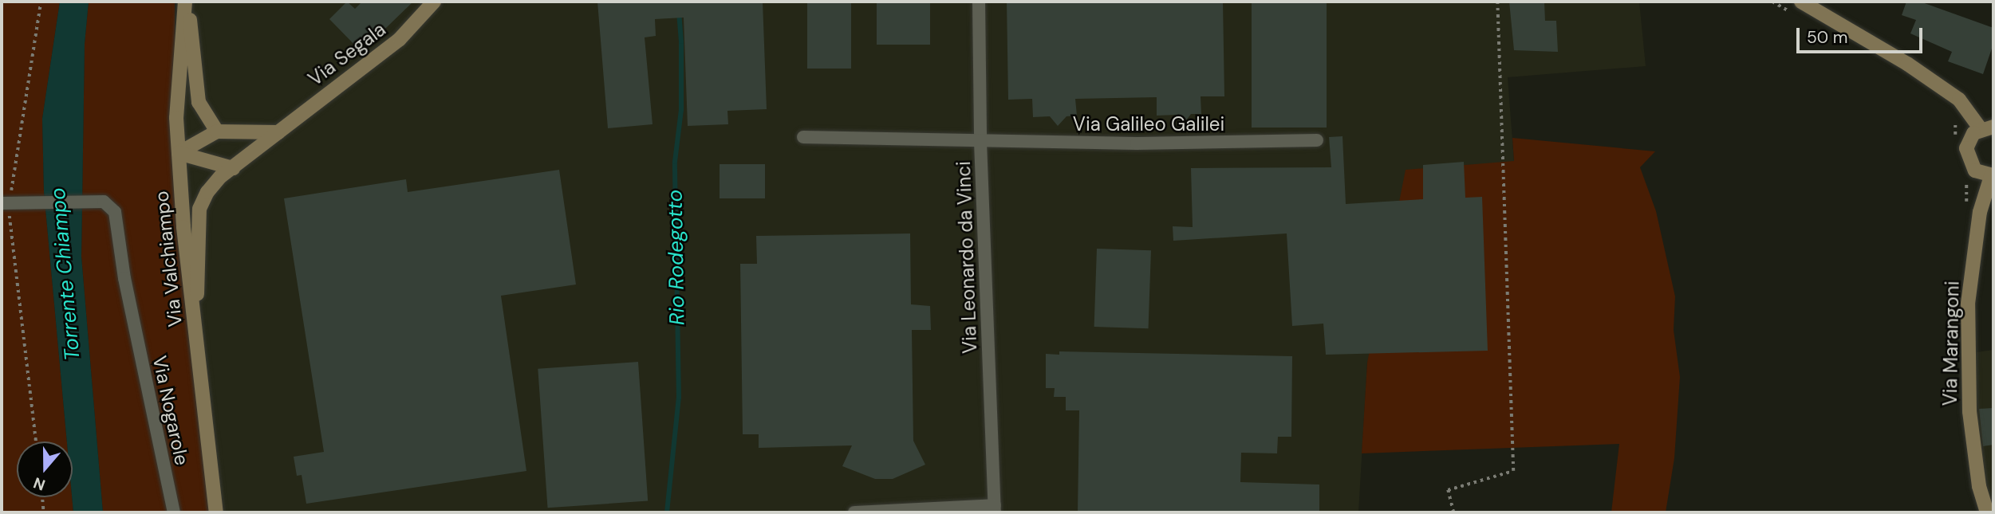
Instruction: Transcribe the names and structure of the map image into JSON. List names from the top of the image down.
{
  "streets": {
    "street": [
      "Via Segala",
      "Via Galileo Galilei",
      "Via Leonardo da Vinci",
      "Via Valchiampo",
      "Via Marangoni",
      "Via Nogarole"
    ]
  },
  "crossings": [
    ["Via Segala", "Via Valchiampo"],
    ["Via Galileo Galilei", "Via Leonardo da Vinci"]
  ],
  "water": ["Rio Rodegotto", "Torrente Chiampo"],
  "scale_bar": "50 m",
  "north": "bottom"
}
